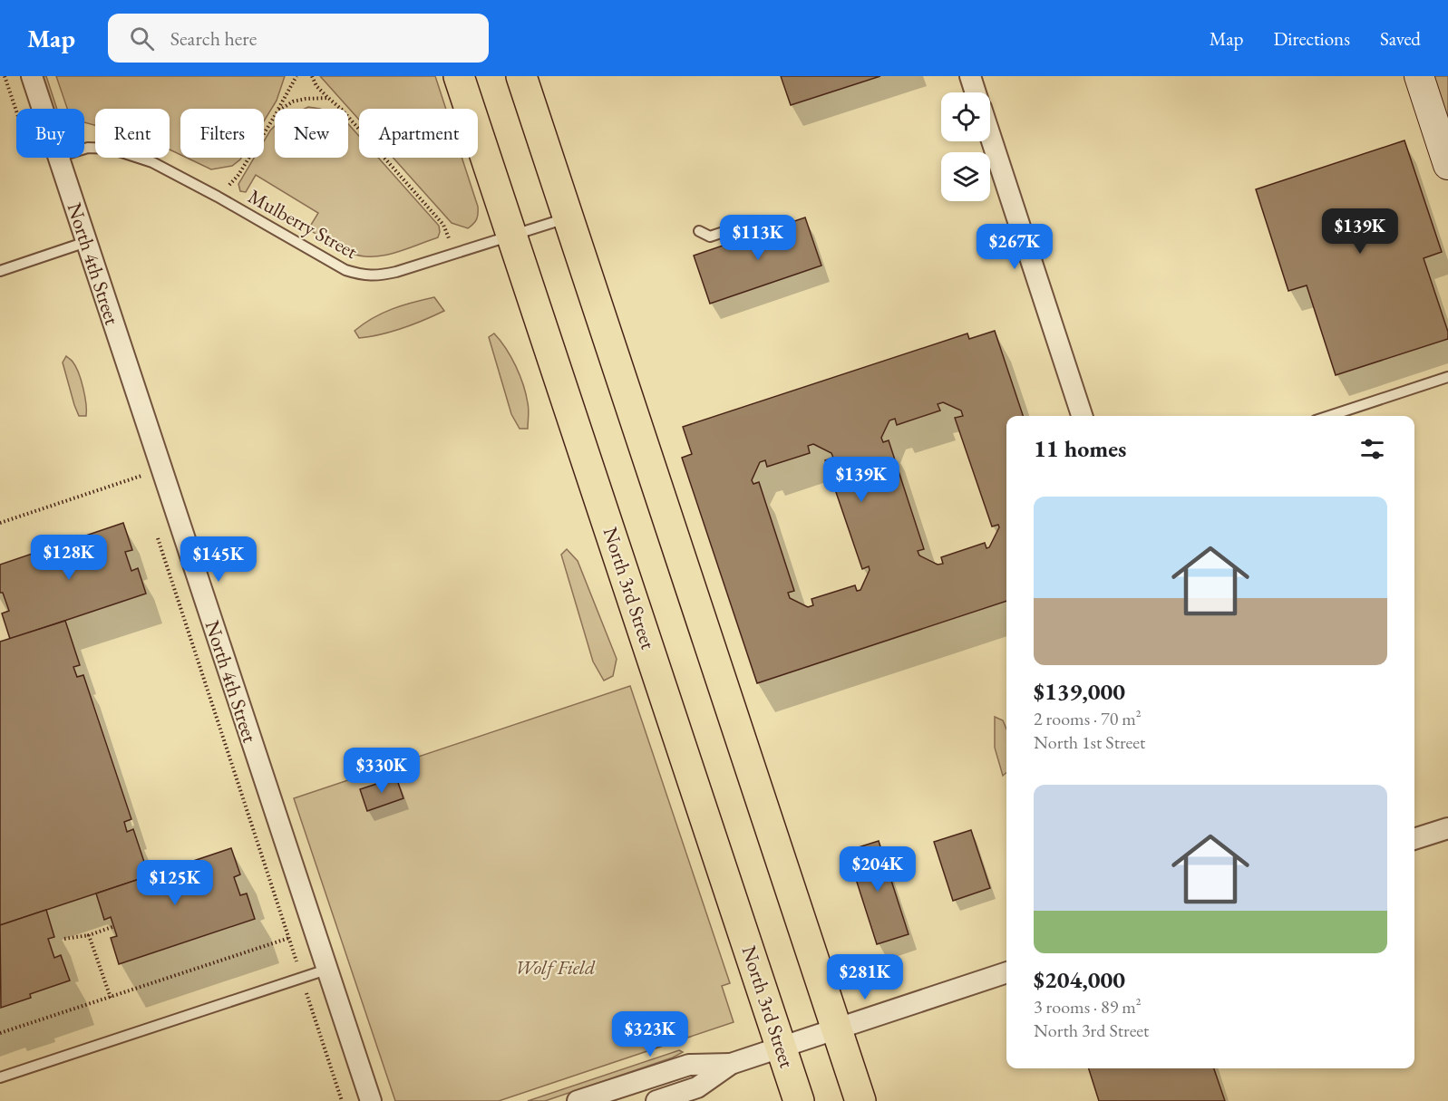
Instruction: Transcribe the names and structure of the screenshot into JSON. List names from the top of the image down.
{
  "streets": {
    "highway": ["North 3rd Street"],
    "street": ["North 4th Street"],
    "lane": ["Mulberry Street"]
  },
  "crossings": [
    ["Mulberry Street", "North 3rd Street"]
  ],
  "parks": ["Wolf Field"],
  "page": {
    "header": "Map",
    "search": "Search here",
    "nav": ["Map", "Directions", "Saved"],
    "chip": [
      "Buy",
      "Rent",
      "Filters",
      "New",
      "Apartment"
    ],
    "price": [
      "$139K",
      "$113K",
      "$267K",
      "$139K",
      "$128K",
      "$145K",
      "$330K",
      "$204K",
      "$125K",
      "$281K",
      "$323K"
    ],
    "heading": "11 homes",
    "list": [
      {
        "name": "$139,000",
        "note": "2 rooms · 70 m² · North 1st Street"
      },
      {
        "name": "$204,000",
        "note": "3 rooms · 89 m² · North 3rd Street"
      }
    ]
  }
}
